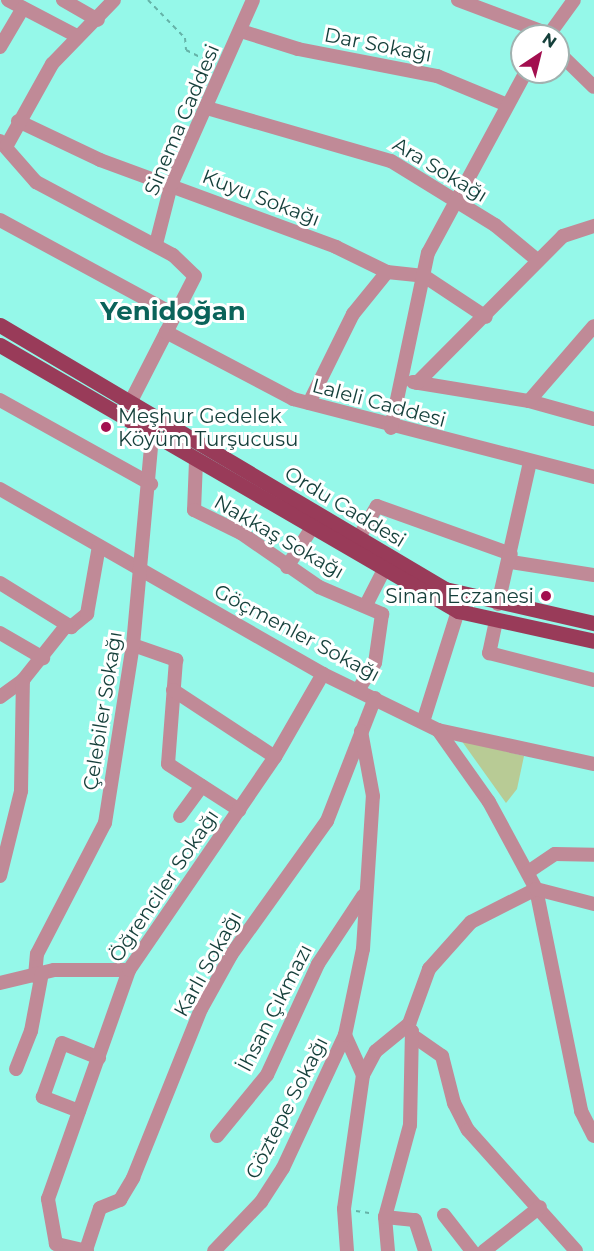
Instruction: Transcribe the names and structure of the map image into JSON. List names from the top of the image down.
{
  "streets": {
    "main road": ["Ordu Caddesi"],
    "street": [
      "Dar Sokağı",
      "Sinema Caddesi",
      "Ara Sokağı",
      "Kuyu Sokağı",
      "Laleli Caddesi",
      "Nakkaş Sokağı",
      "Göçmenler Sokağı",
      "Çelebiler Sokağı",
      "Öğrenciler Sokağı",
      "Karlı Sokağı",
      "İhsan Çıkmazı",
      "Göztepe Sokağı"
    ]
  },
  "crossings": [
    ["Dar Sokağı", "Sinema Caddesi"],
    ["Sinema Caddesi", "Ara Sokağı"],
    ["Sinema Caddesi", "Kuyu Sokağı"],
    ["Ordu Caddesi", "Nakkaş Sokağı"],
    ["Ordu Caddesi", "Çelebiler Sokağı"],
    ["Göçmenler Sokağı", "Çelebiler Sokağı"],
    ["Göçmenler Sokağı", "Öğrenciler Sokağı"],
    ["Göçmenler Sokağı", "Karlı Sokağı"],
    ["Öğrenciler Sokağı", "Karlı Sokağı"],
    ["Karlı Sokağı", "Göztepe Sokağı"],
    ["İhsan Çıkmazı", "Göztepe Sokağı"]
  ],
  "districts": ["Yenidoğan"],
  "places": ["Meşhur Gedelek Köyüm Turşucusu", "Sinan Eczanesi"],
  "north": "top right"
}
